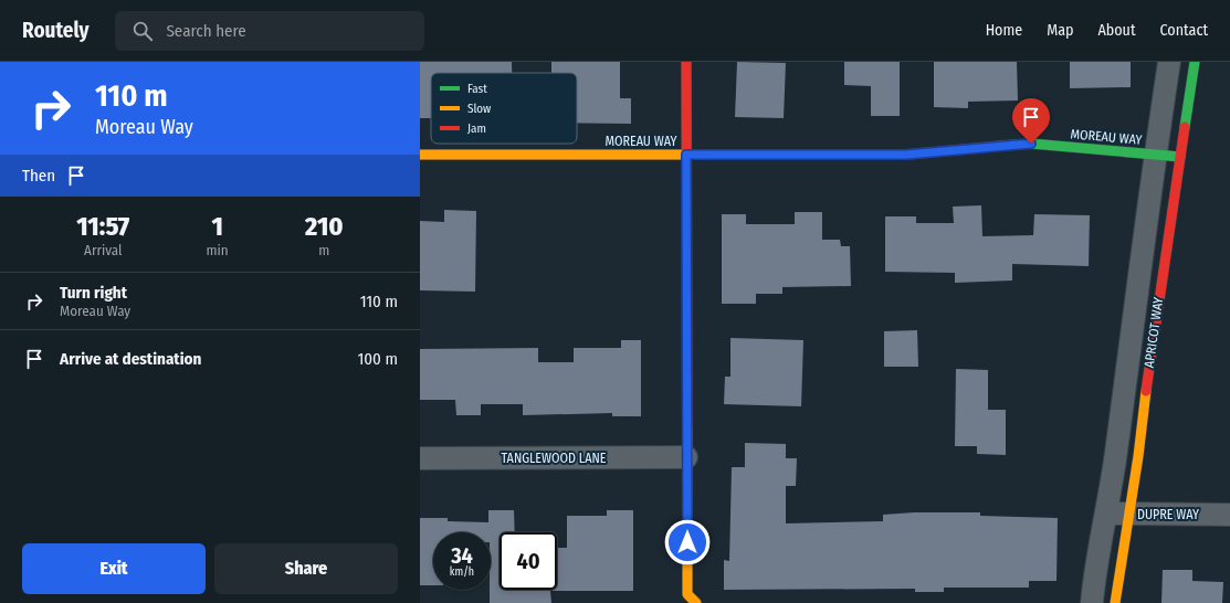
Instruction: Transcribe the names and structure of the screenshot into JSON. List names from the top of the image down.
{
  "streets": {
    "street": [
      "MOREAU WAY",
      "APRICOT WAY",
      "TANGLEWOOD LANE",
      "DUPRE WAY"
    ]
  },
  "crossings": [
    ["MOREAU WAY", "APRICOT WAY"],
    ["APRICOT WAY", "DUPRE WAY"]
  ],
  "legend": ["Fast", "Slow", "Jam"],
  "page": {
    "header": "Routely",
    "search": "Search here",
    "nav": [
      "Home",
      "Map",
      "About",
      "Contact"
    ],
    "turn": ["110 m", "Moreau Way"],
    "then": "Then",
    "eta": [
      "11:57",
      "Arrival",
      "1",
      "min",
      "210",
      "m"
    ],
    "list": [
      {
        "name": "Turn right",
        "note": "Moreau Way",
        "value": "110 m"
      },
      {
        "name": "Arrive at destination",
        "value": "100 m"
      }
    ],
    "speed": "34 km/h",
    "limit": "40",
    "buttons": ["Exit", "Share"]
  }
}
